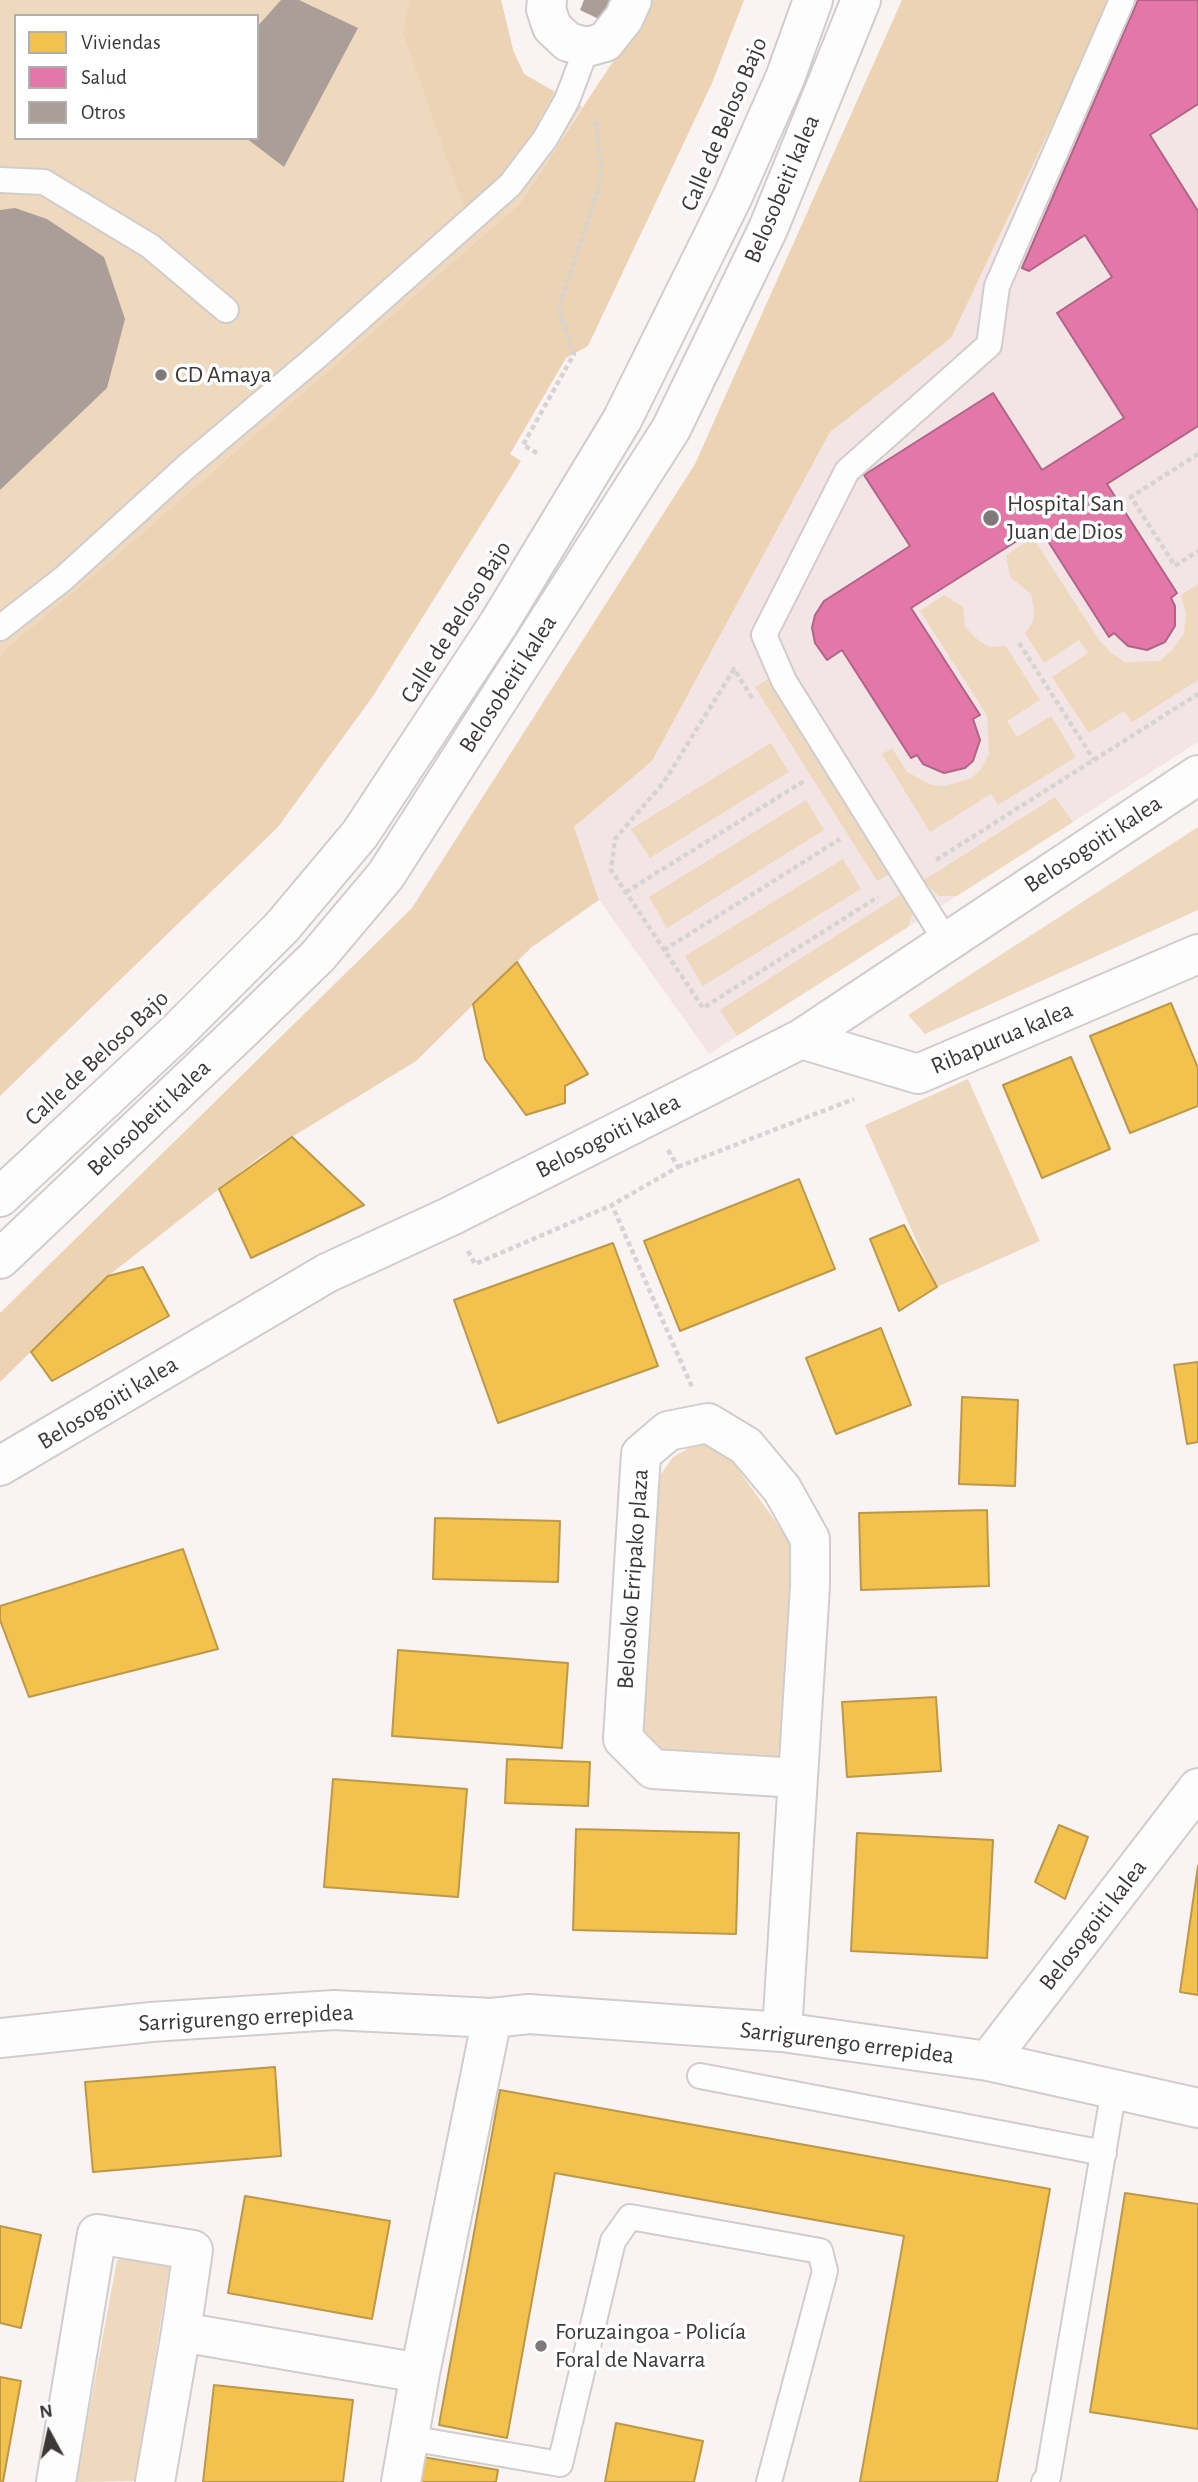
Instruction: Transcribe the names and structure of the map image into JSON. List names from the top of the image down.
{
  "streets": {
    "street": [
      "Belosobeiti kalea",
      "Belosogoiti kalea",
      "Ribapurua kalea",
      "Belosoko Erripako plaza",
      "Sarrigurengo errepidea"
    ]
  },
  "crossings": [
    ["Belosogoiti kalea", "Ribapurua kalea"],
    ["Belosogoiti kalea", "Sarrigurengo errepidea"]
  ],
  "places": ["CD Amaya", "Hospital San Juan de Dios", "Foruzaingoa - Policía Foral de Navarra"],
  "legend": ["Viviendas", "Salud", "Otros"],
  "north": "top"
}
